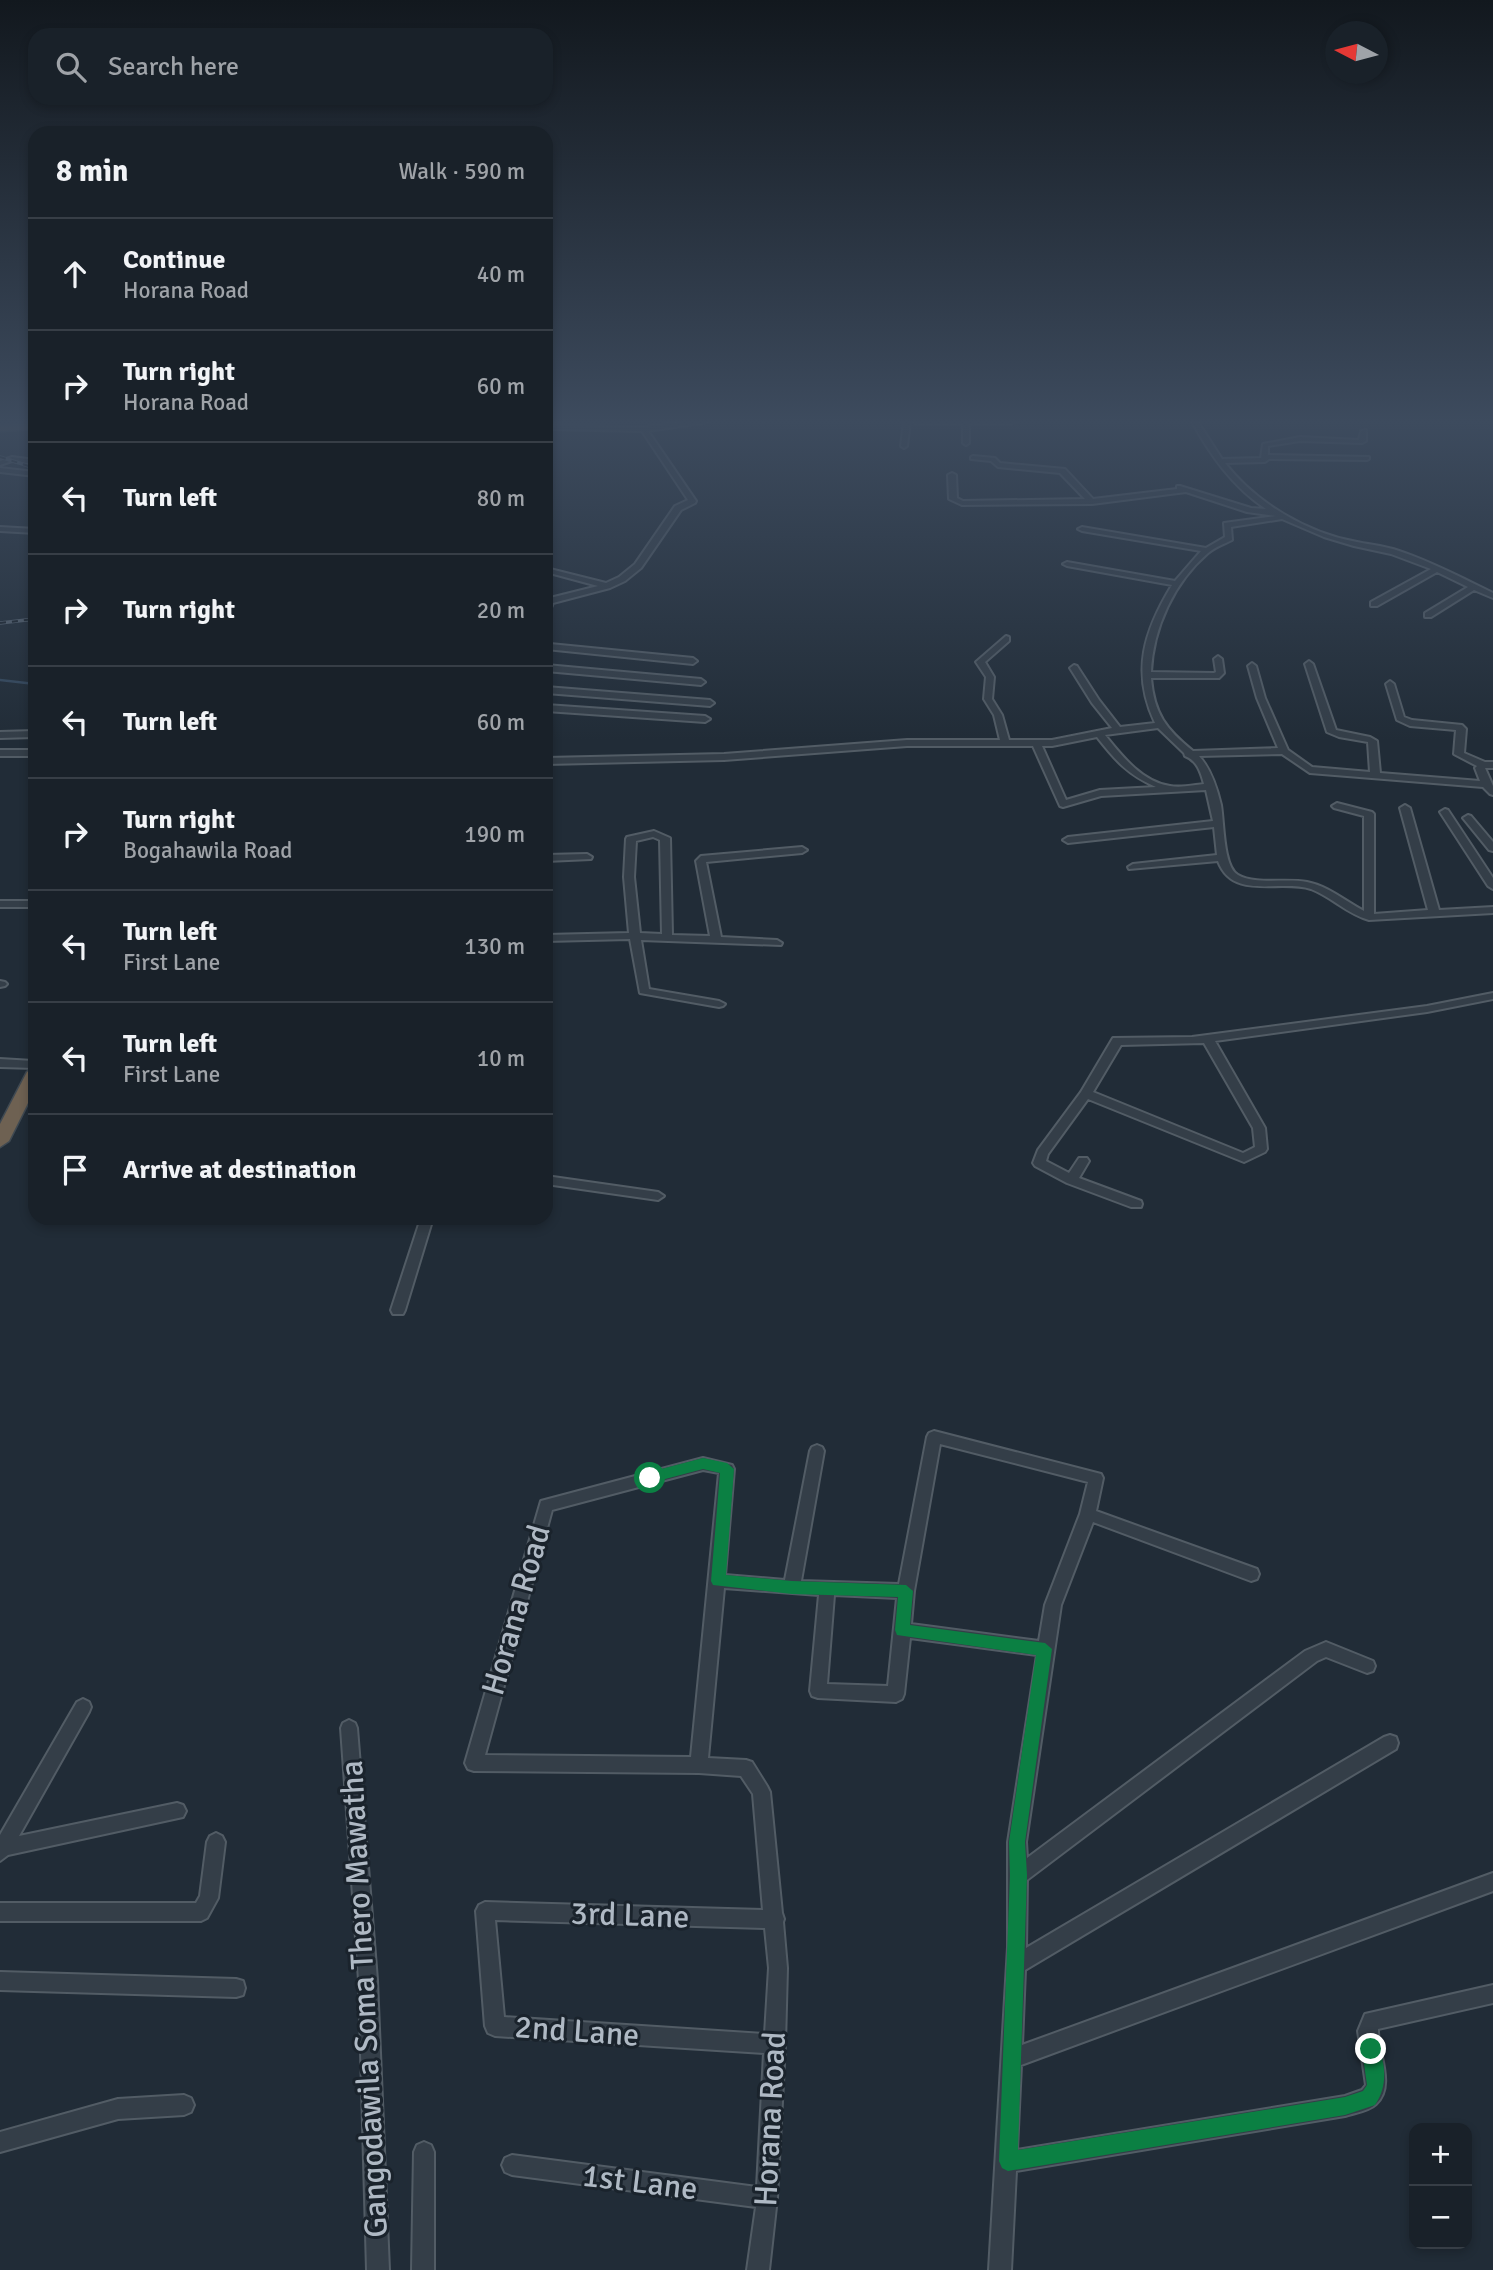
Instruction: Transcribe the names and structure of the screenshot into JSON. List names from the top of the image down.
{
  "streets": {
    "street": [
      "Horana Road",
      "3rd Lane",
      "Gangodawila Soma Thero Mawatha",
      "2nd Lane",
      "1st Lane"
    ]
  },
  "crossings": [
    ["Horana Road", "3rd Lane"],
    ["Horana Road", "2nd Lane"],
    ["Horana Road", "1st Lane"],
    ["3rd Lane", "2nd Lane"]
  ],
  "north": "left",
  "page": {
    "search": "Search here",
    "heading": ["8 min", "Walk · 590 m"],
    "list": [
      ["Continue", "Horana Road", "40 m"],
      ["Turn right", "Horana Road", "60 m"],
      ["Turn left", "80 m"],
      ["Turn right", "20 m"],
      ["Turn left", "60 m"],
      ["Turn right", "Bogahawila Road", "190 m"],
      ["Turn left", "First Lane", "130 m"],
      ["Turn left", "First Lane", "10 m"],
      "Arrive at destination"
    ],
    "map_buttons": ["+", "−"]
  }
}
